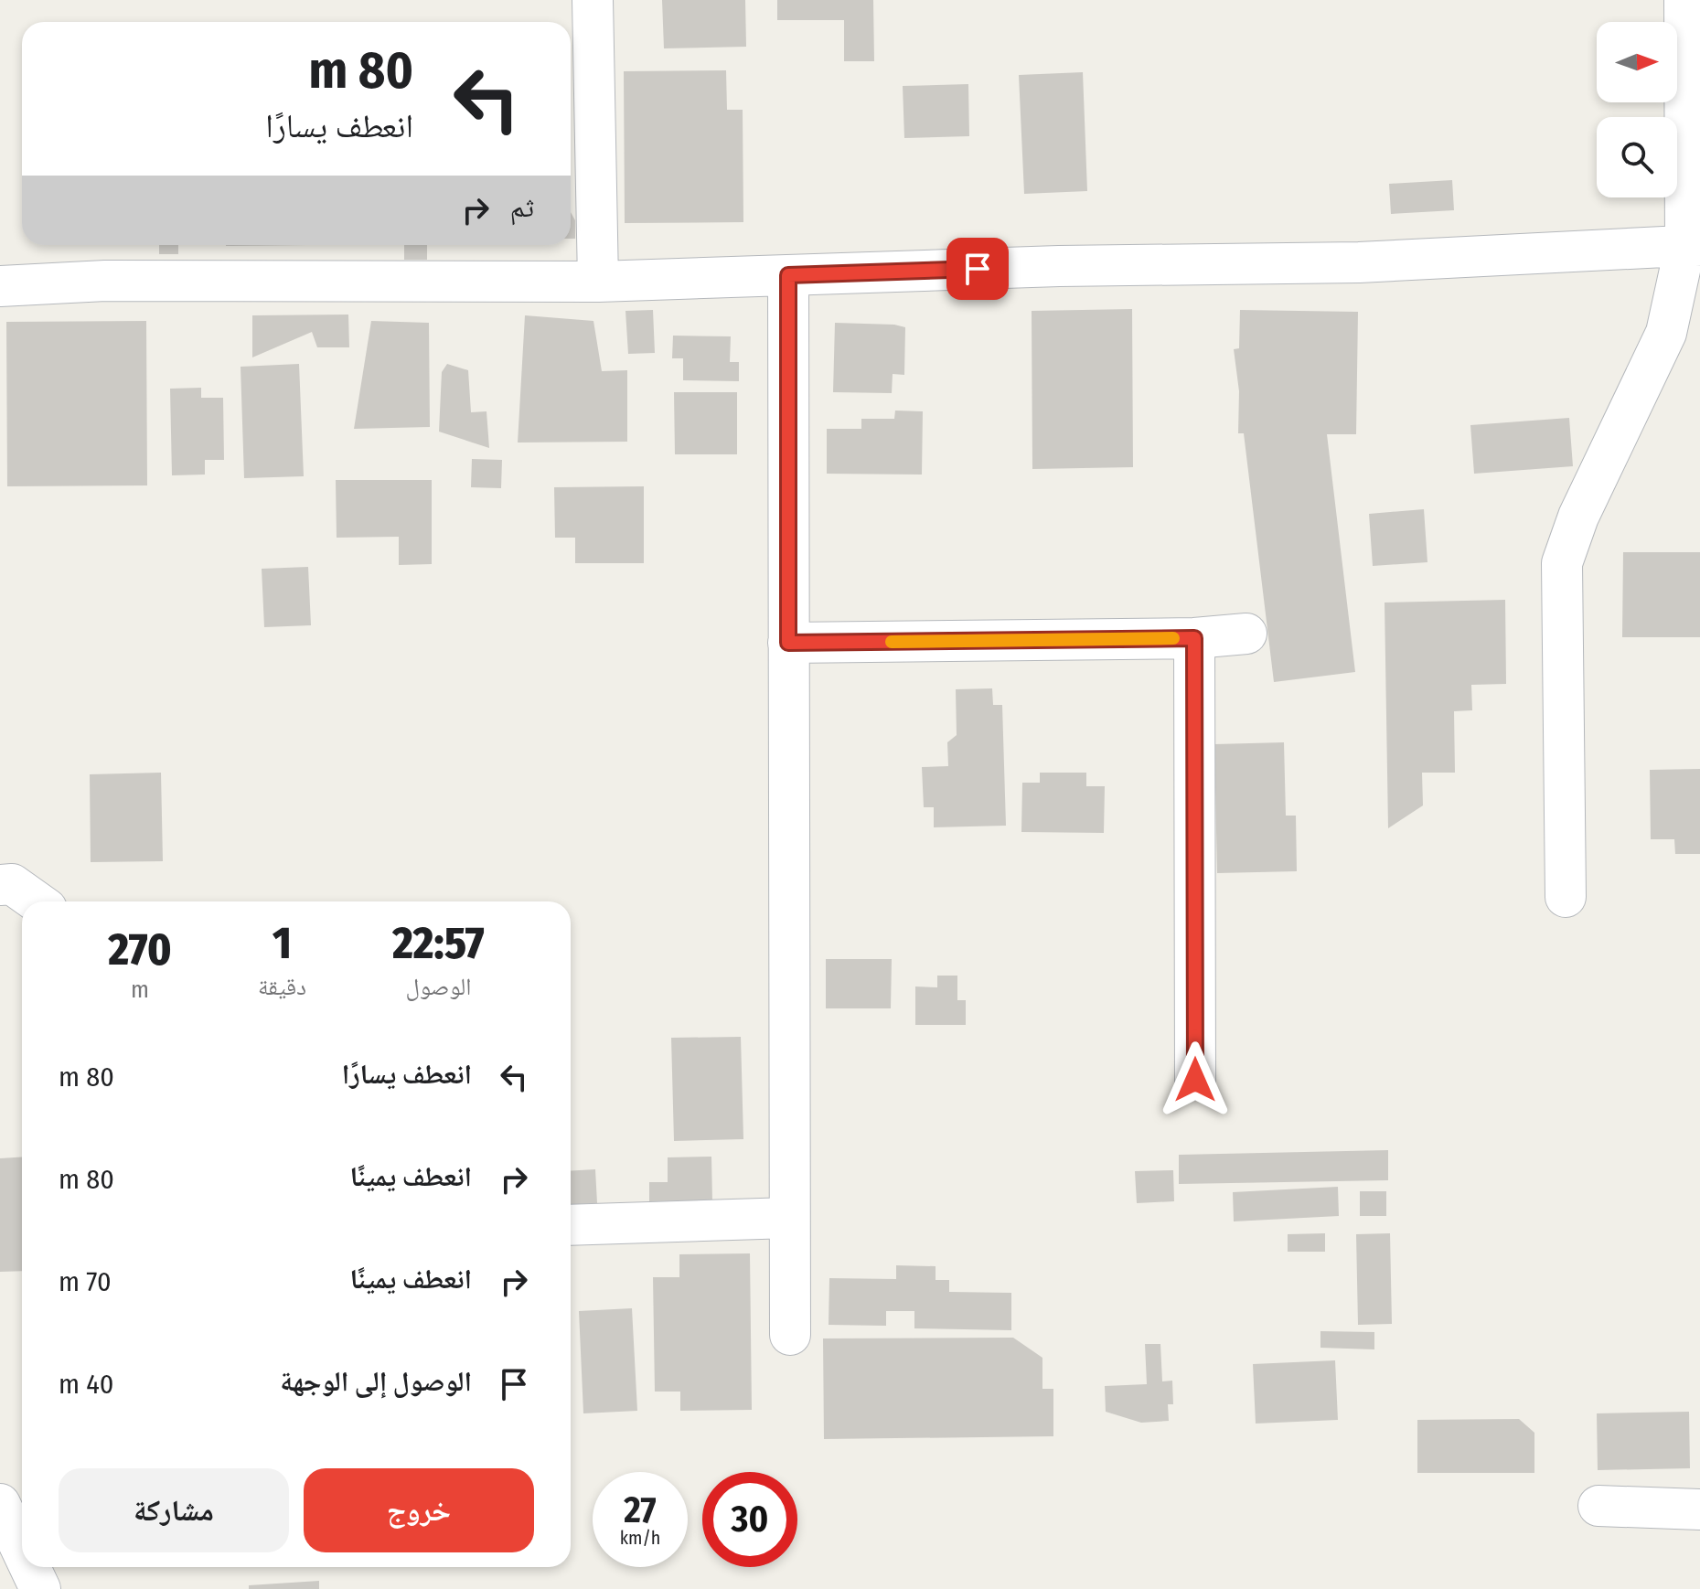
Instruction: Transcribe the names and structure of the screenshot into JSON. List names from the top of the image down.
{
  "north": "right",
  "page": {
    "turn": ["80 m", "انعطف يسارًا"],
    "then": "ثم",
    "eta": [
      "22:57",
      "الوصول",
      "1",
      "دقيقة",
      "270",
      "m"
    ],
    "list": [
      {
        "name": "انعطف يسارًا",
        "value": "80 m"
      },
      {
        "name": "انعطف يمينًا",
        "value": "80 m"
      },
      {
        "name": "انعطف يمينًا",
        "value": "70 m"
      },
      {
        "name": "الوصول إلى الوجهة",
        "value": "40 m"
      }
    ],
    "buttons": ["خروج", "مشاركة"],
    "speed": "27 km/h",
    "limit": "30"
  }
}
